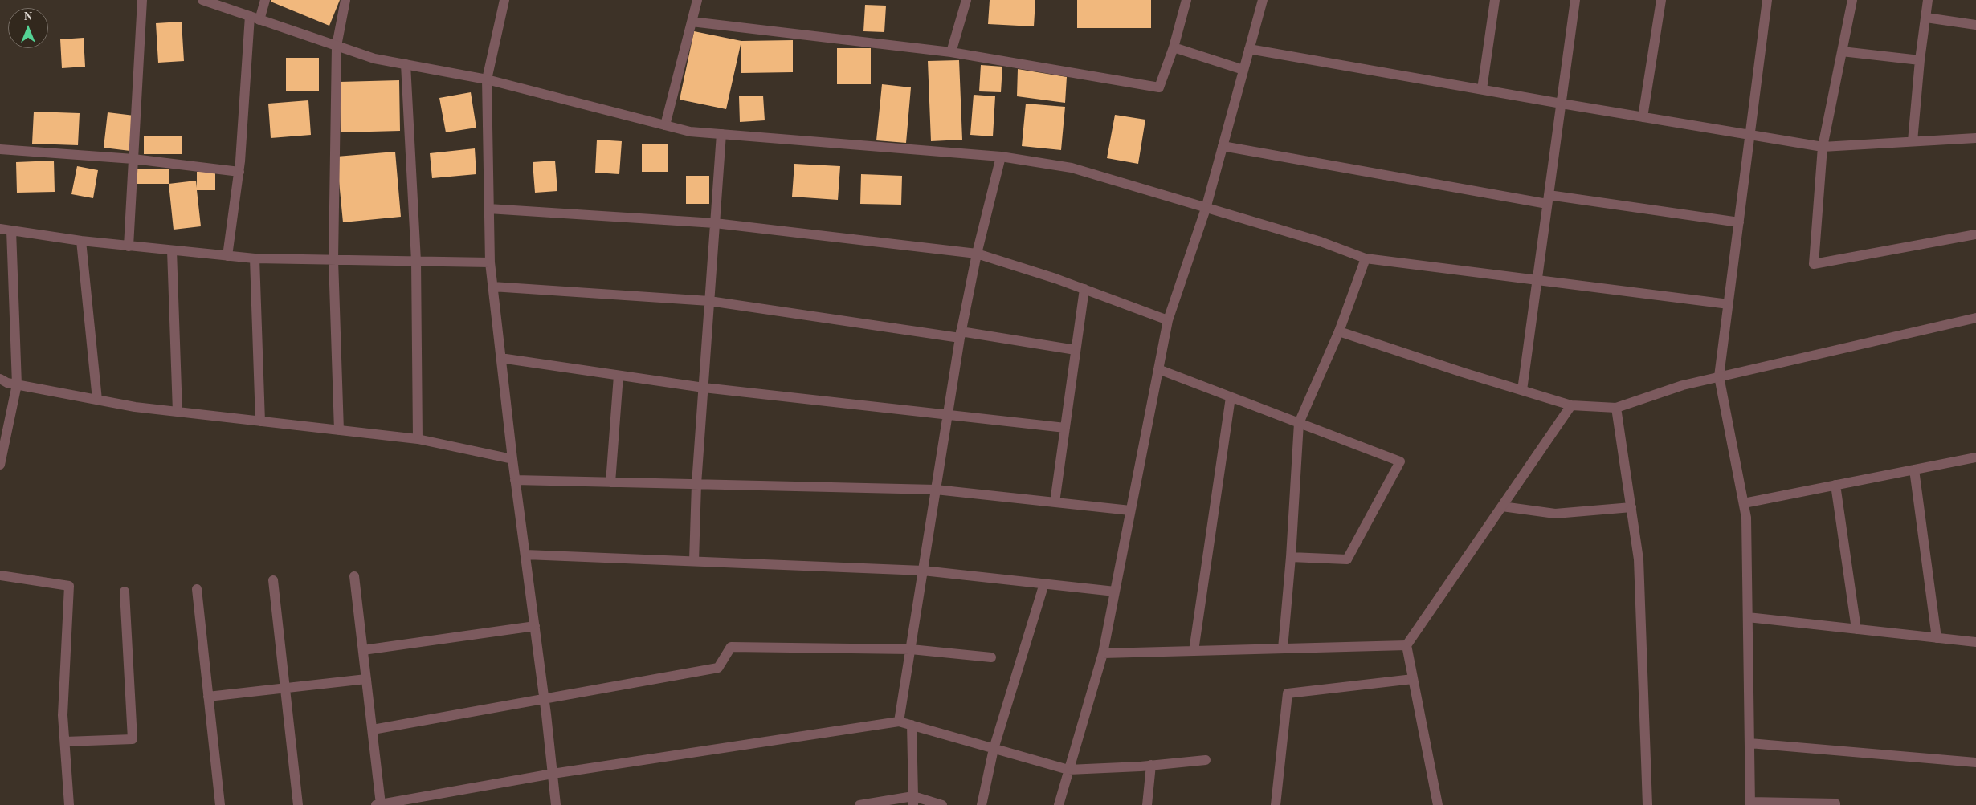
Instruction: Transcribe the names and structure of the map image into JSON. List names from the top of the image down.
{
  "north": "top"
}
